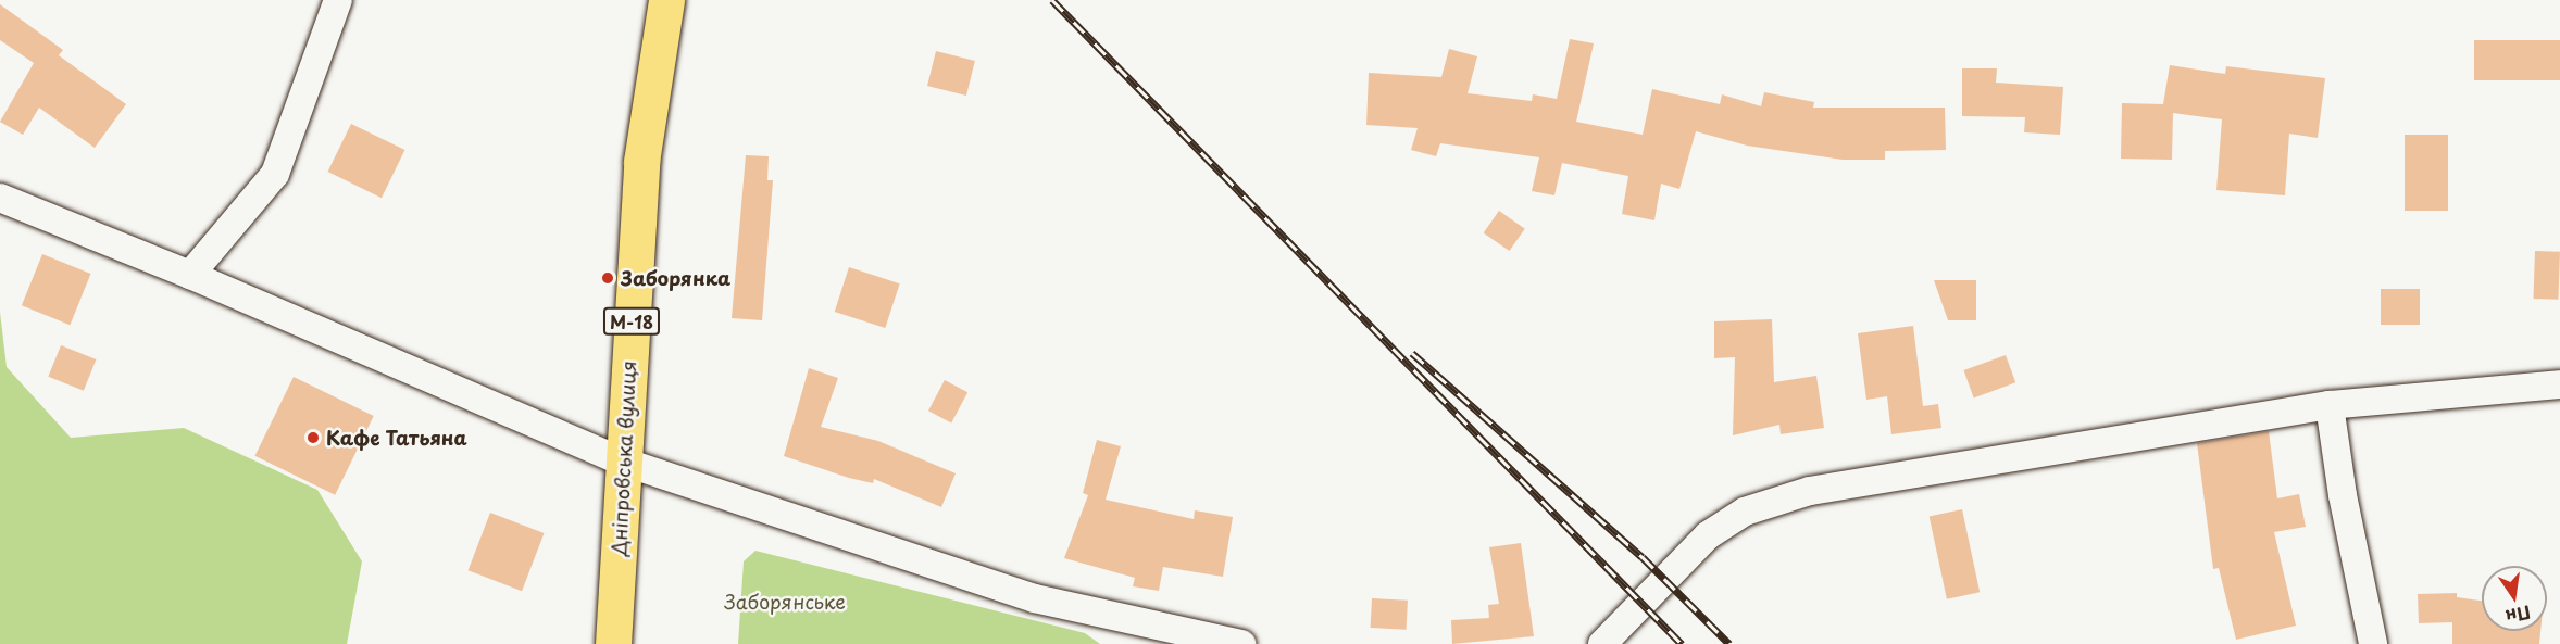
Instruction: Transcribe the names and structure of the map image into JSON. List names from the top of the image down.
{
  "streets": {
    "highway": ["М-18", "Дніпровська вулиця"]
  },
  "parks": ["Заборянське"],
  "places": ["Заборянка", "Кафе Татьяна"],
  "north": "bottom"
}
